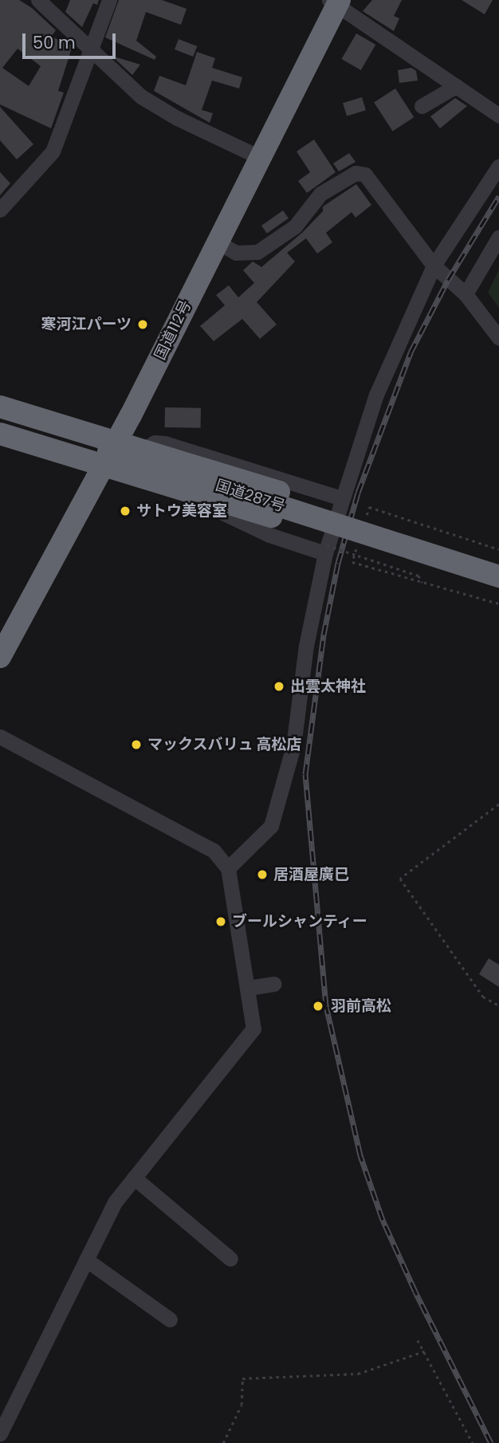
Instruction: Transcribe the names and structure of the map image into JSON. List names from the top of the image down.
{
  "streets": {
    "highway": ["国道112号", "国道287号"]
  },
  "places": [
    "寒河江パーツ",
    "サトウ美容室",
    "出雲太神社",
    "マックスバリュ 高松店",
    "居酒屋廣巳",
    "ブールシャンティー",
    "羽前高松"
  ],
  "scale_bar": "50 m"
}
